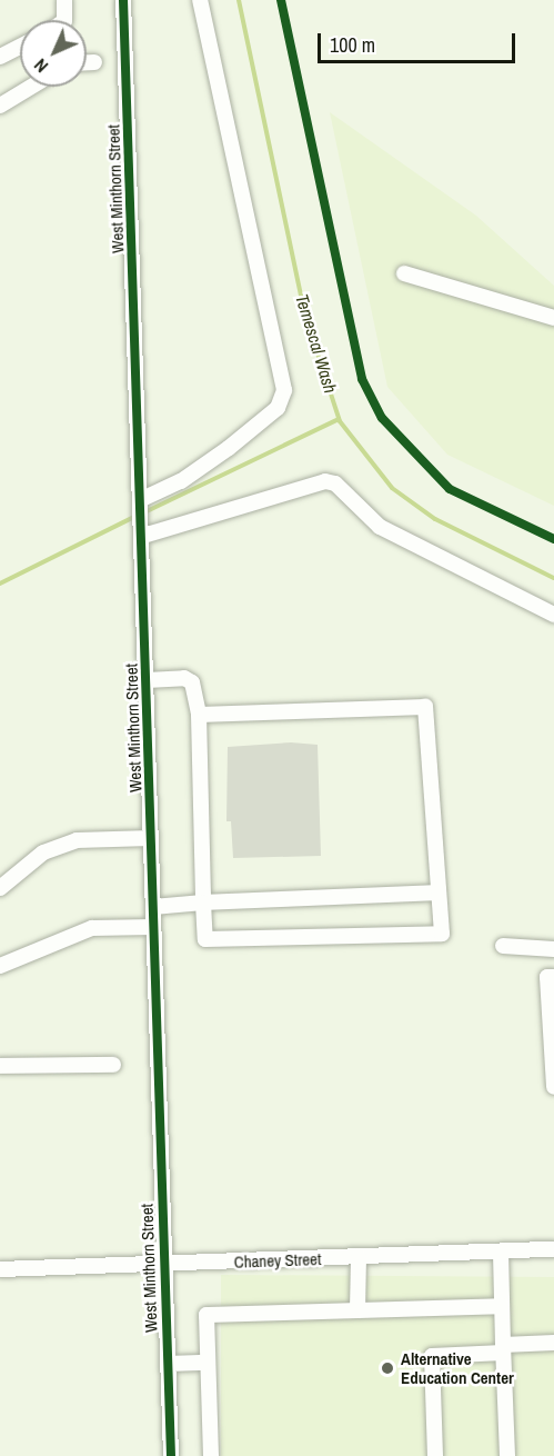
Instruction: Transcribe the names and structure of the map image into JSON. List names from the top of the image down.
{
  "streets": {
    "street": ["West Minthorn Street", "Chaney Street"]
  },
  "crossings": [
    ["West Minthorn Street", "Chaney Street"]
  ],
  "water": ["Temescal Wash"],
  "places": ["Alternative Education Center"],
  "scale_bar": "100 m",
  "north": "bottom left"
}
